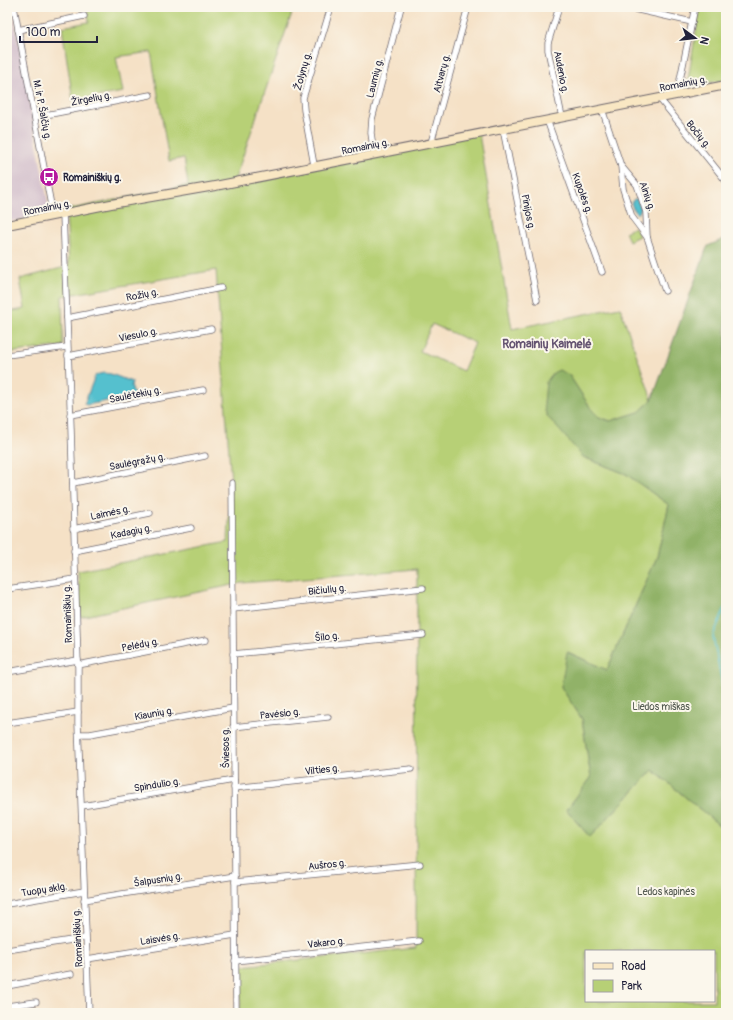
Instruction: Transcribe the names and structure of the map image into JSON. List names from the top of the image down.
{
  "streets": {
    "main road": ["Romainių g."],
    "street": [
      "Žolynų g.",
      "Audenio g.",
      "Aitvarų g.",
      "Laumių g.",
      "Žirgelių g.",
      "M. ir P. Šalčių g.",
      "Bočių g.",
      "Kupolės g.",
      "Ainių g.",
      "Pinijos g.",
      "Rožių g.",
      "Viesulo g.",
      "Saulėtekių g.",
      "Saulėgrąžų g.",
      "Laimės g.",
      "Kadagių g.",
      "Bičiulių g.",
      "Romainiškių g.",
      "Šilo g.",
      "Pelėdų g.",
      "Kiaunių g.",
      "Pavėsio g.",
      "Šviesos g.",
      "Vilties g.",
      "Spindulio g.",
      "Aušros g.",
      "Šalpusnių g.",
      "Tuopų aklg.",
      "Laisvės g.",
      "Vakaro g."
    ]
  },
  "crossings": [
    ["Žolynų g.", "Romainių g."],
    ["Audenio g.", "Romainių g."],
    ["Aitvarų g.", "Romainių g."],
    ["Laumių g.", "Romainių g."],
    ["Romainių g.", "M. ir P. Šalčių g."],
    ["Romainių g.", "Bočių g."],
    ["Romainių g.", "Kupolės g."],
    ["Romainių g.", "Ainių g."],
    ["Romainių g.", "Pinijos g."],
    ["Romainių g.", "Romainiškių g."],
    ["Žirgelių g.", "M. ir P. Šalčių g."],
    ["Rožių g.", "Romainiškių g."],
    ["Viesulo g.", "Romainiškių g."],
    ["Saulėtekių g.", "Romainiškių g."],
    ["Saulėgrąžų g.", "Romainiškių g."],
    ["Laimės g.", "Romainiškių g."],
    ["Kadagių g.", "Romainiškių g."],
    ["Bičiulių g.", "Šviesos g."],
    ["Romainiškių g.", "Pelėdų g."],
    ["Romainiškių g.", "Kiaunių g."],
    ["Romainiškių g.", "Spindulio g."],
    ["Romainiškių g.", "Šalpusnių g."],
    ["Romainiškių g.", "Tuopų aklg."],
    ["Romainiškių g.", "Laisvės g."],
    ["Šilo g.", "Šviesos g."],
    ["Kiaunių g.", "Šviesos g."],
    ["Pavėsio g.", "Šviesos g."],
    ["Šviesos g.", "Vilties g."],
    ["Šviesos g.", "Spindulio g."],
    ["Šviesos g.", "Aušros g."],
    ["Šviesos g.", "Šalpusnių g."],
    ["Šviesos g.", "Laisvės g."],
    ["Šviesos g.", "Vakaro g."],
    ["Aušros g.", "Šalpusnių g."]
  ],
  "districts": ["Romainių Kaimelė"],
  "parks": ["Liedos miškas", "Ledos kapinės"],
  "places": {
    "bus stop": ["Romainiškių g."]
  },
  "legend": ["Road", "Park"],
  "scale_bar": "100 m",
  "north": "right"
}
